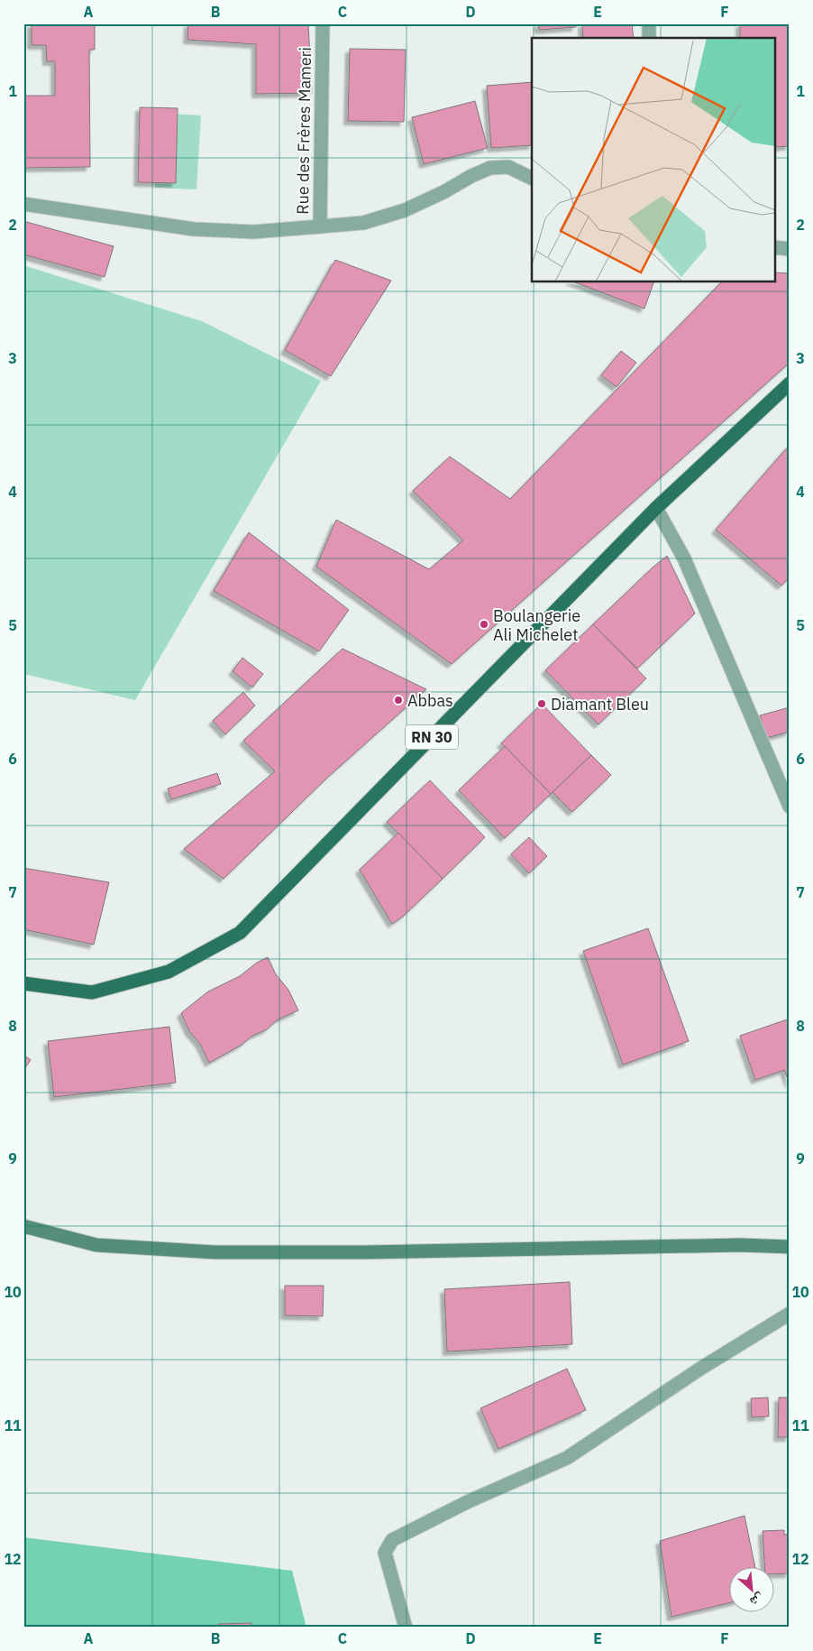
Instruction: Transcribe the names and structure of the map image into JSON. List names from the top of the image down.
{
  "streets": {
    "main road": ["RN 30"],
    "street": ["Rue des Frères Mameri"]
  },
  "places": ["Boulangerie Ali Michelet", "Abbas", "Diamant Bleu"],
  "north": "bottom right",
  "grid": {
    "columns": [
      "A",
      "B",
      "C",
      "D",
      "E",
      "F"
    ],
    "rows": [
      "1",
      "2",
      "3",
      "4",
      "5",
      "6",
      "7",
      "8",
      "9",
      "10",
      "11",
      "12"
    ]
  }
}
